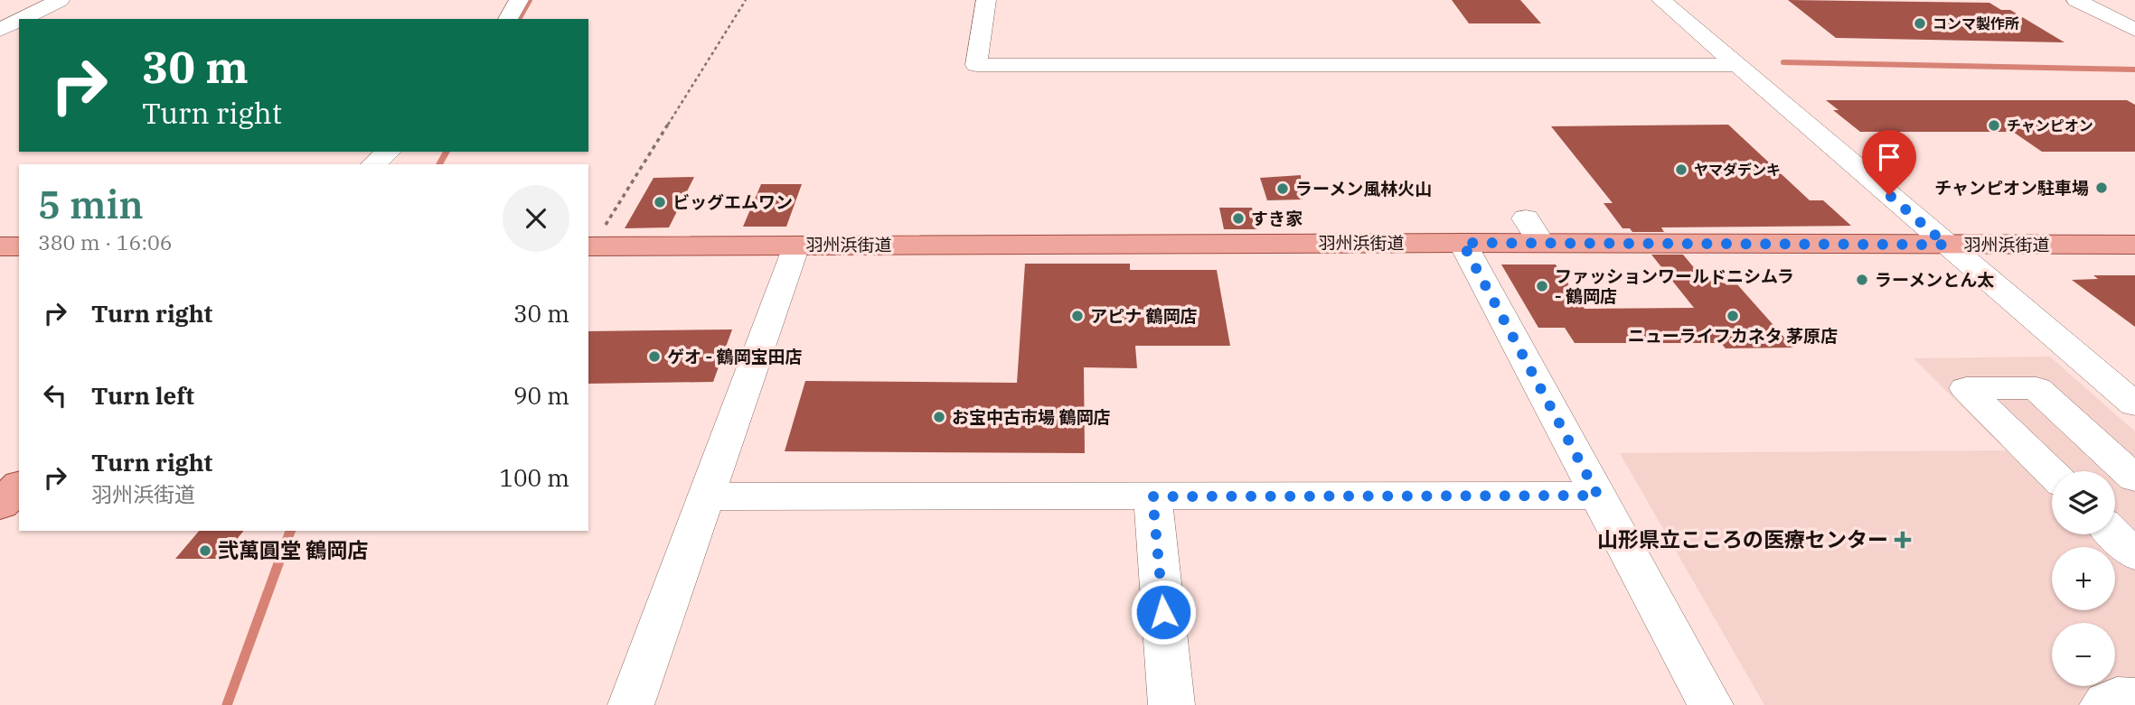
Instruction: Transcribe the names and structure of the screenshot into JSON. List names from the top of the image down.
{
  "streets": {
    "main road": ["羽州浜街道"]
  },
  "places": {
    "other": [
      "コンマ製作所",
      "チャンピオン",
      "ヤマダデンキ",
      "チャンピオン駐車場",
      "ラーメン風林火山",
      "ビッグエムワン",
      "すき家",
      "ラーメンとん太",
      "ファッションワールドニシムラ - 鶴岡店",
      "アピナ 鶴岡店",
      "ニューライフカネタ 茅原店",
      "ゲオ - 鶴岡宝田店",
      "お宝中古市場 鶴岡店",
      "弐萬圓堂 鶴岡店"
    ],
    "health": ["山形県立こころの医療センター"]
  },
  "page": {
    "turn": ["30 m", "Turn right"],
    "heading": ["5 min", "380 m · 16:06"],
    "list": [
      {
        "name": "Turn right",
        "value": "30 m"
      },
      {
        "name": "Turn left",
        "value": "90 m"
      },
      {
        "name": "Turn right",
        "note": "羽州浜街道",
        "value": "100 m"
      }
    ],
    "map_buttons": ["+", "−"]
  }
}
